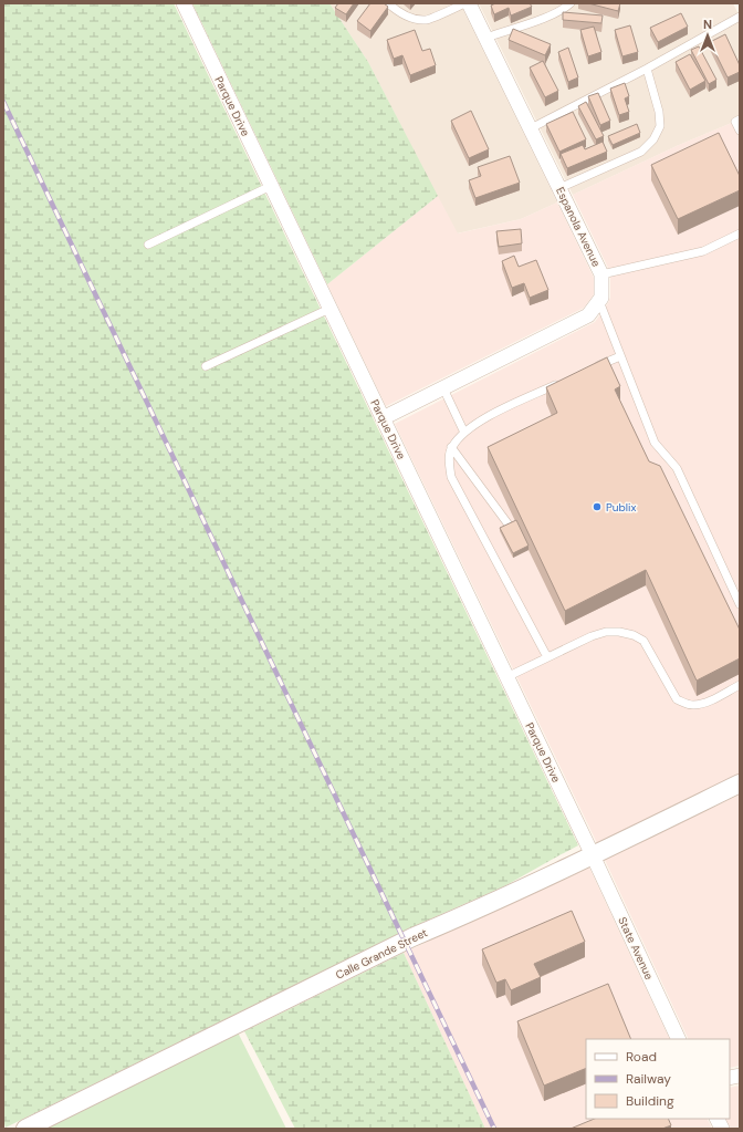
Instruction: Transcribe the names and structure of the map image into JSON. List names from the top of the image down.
{
  "streets": {
    "street": [
      "Parque Drive",
      "Espanola Avenue",
      "State Avenue",
      "Calle Grande Street"
    ]
  },
  "crossings": [
    ["Parque Drive", "State Avenue"],
    ["Parque Drive", "Calle Grande Street"],
    ["State Avenue", "Calle Grande Street"]
  ],
  "places": ["Publix"],
  "legend": ["Road", "Railway", "Building"],
  "north": "top"
}
